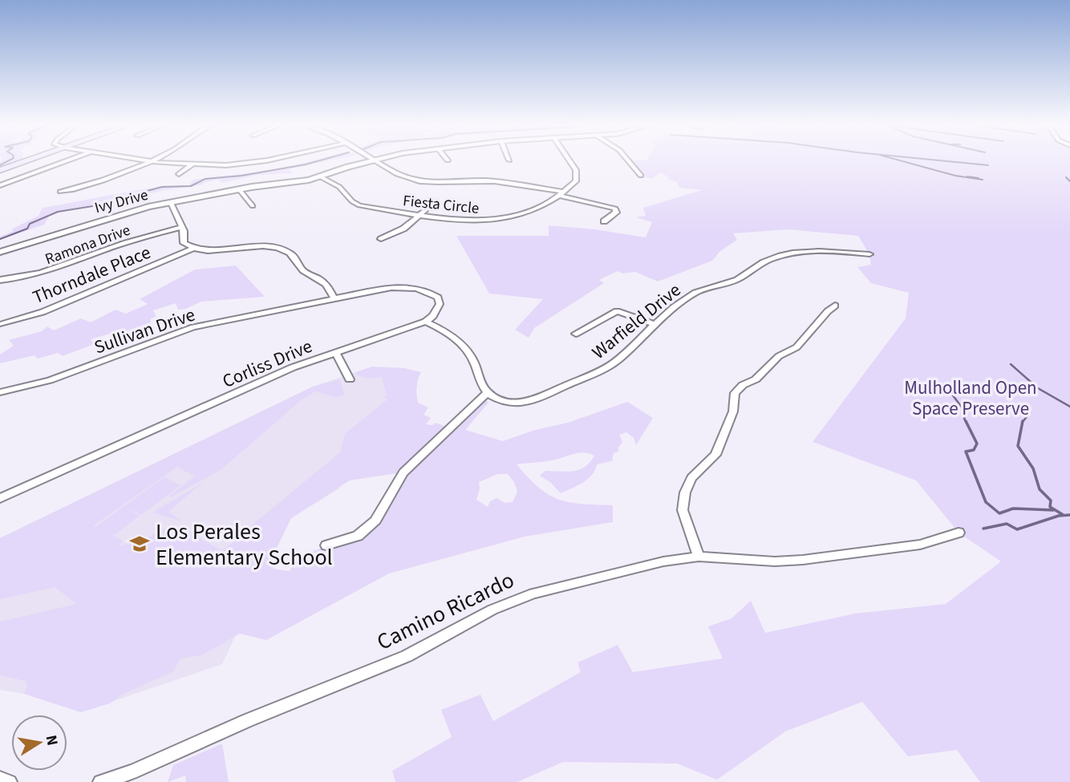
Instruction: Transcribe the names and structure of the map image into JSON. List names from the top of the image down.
{
  "streets": {
    "street": [
      "Ivy Drive",
      "Fiesta Circle",
      "Ramona Drive",
      "Thorndale Place",
      "Warfield Drive",
      "Sullivan Drive",
      "Corliss Drive",
      "Camino Ricardo"
    ]
  },
  "crossings": [
    ["Ivy Drive", "Fiesta Circle"]
  ],
  "parks": ["Mulholland Open Space Preserve"],
  "places": {
    "school or university": ["Los Perales Elementary School"]
  },
  "north": "right"
}
